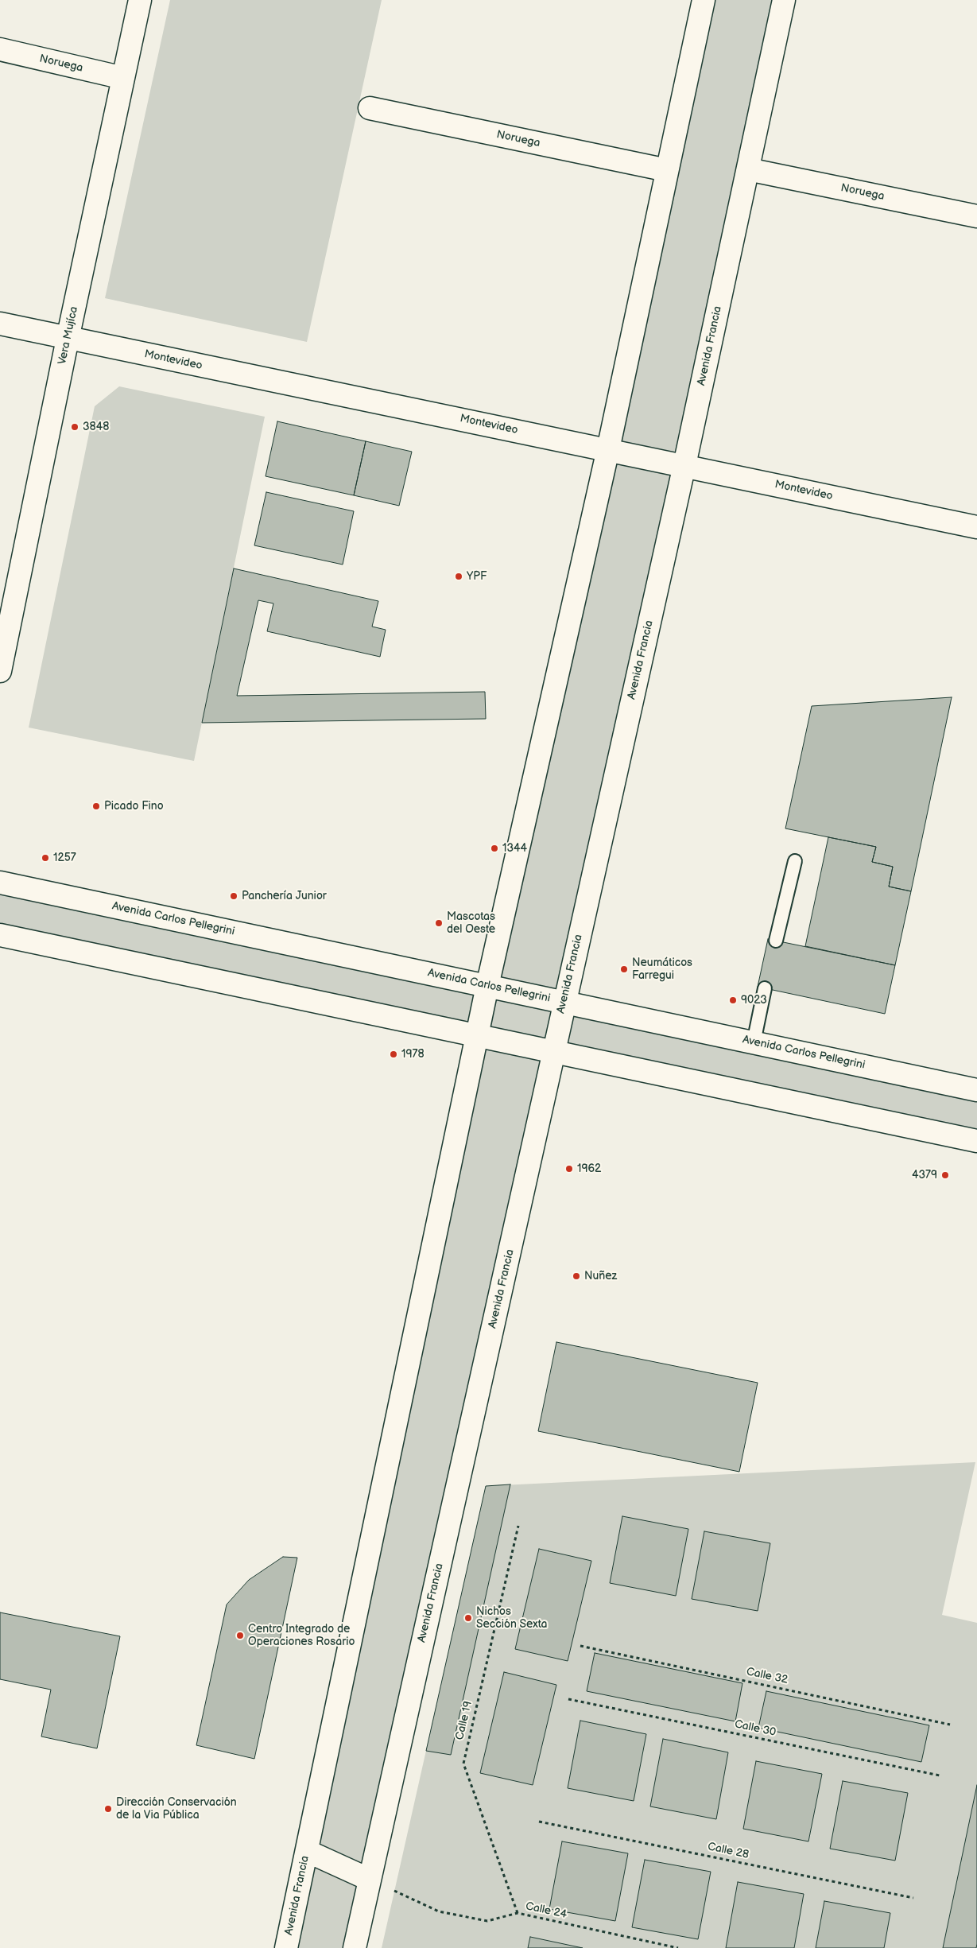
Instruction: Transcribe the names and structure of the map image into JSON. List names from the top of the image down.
{
  "streets": {
    "main road": [
      "Noruega",
      "Vera Mujíca",
      "Avenida Francia",
      "Montevideo",
      "Avenida Carlos Pellegrini"
    ],
    "path": [
      "Calle 32",
      "Calle 19",
      "Calle 30",
      "Calle 28",
      "Calle 24"
    ]
  },
  "crossings": [
    ["Noruega", "Vera Mujíca"],
    ["Noruega", "Avenida Francia"],
    ["Vera Mujíca", "Montevideo"],
    ["Avenida Francia", "Montevideo"],
    ["Avenida Francia", "Avenida Carlos Pellegrini"],
    ["Avenida Francia", "Calle 24"],
    ["Calle 19", "Calle 24"]
  ],
  "places": [
    "3848",
    "YPF",
    "Picado Fino",
    "1344",
    "1257",
    "Panchería Junior",
    "Mascotas del Oeste",
    "Neumáticos Farregui",
    "9023",
    "1978",
    "1962",
    "4379",
    "Nuñez",
    "Nichos Sección Sexta",
    "Centro Integrado de Operaciones Rosario",
    "Dirección Conservación de la Via Pública"
  ]
}
